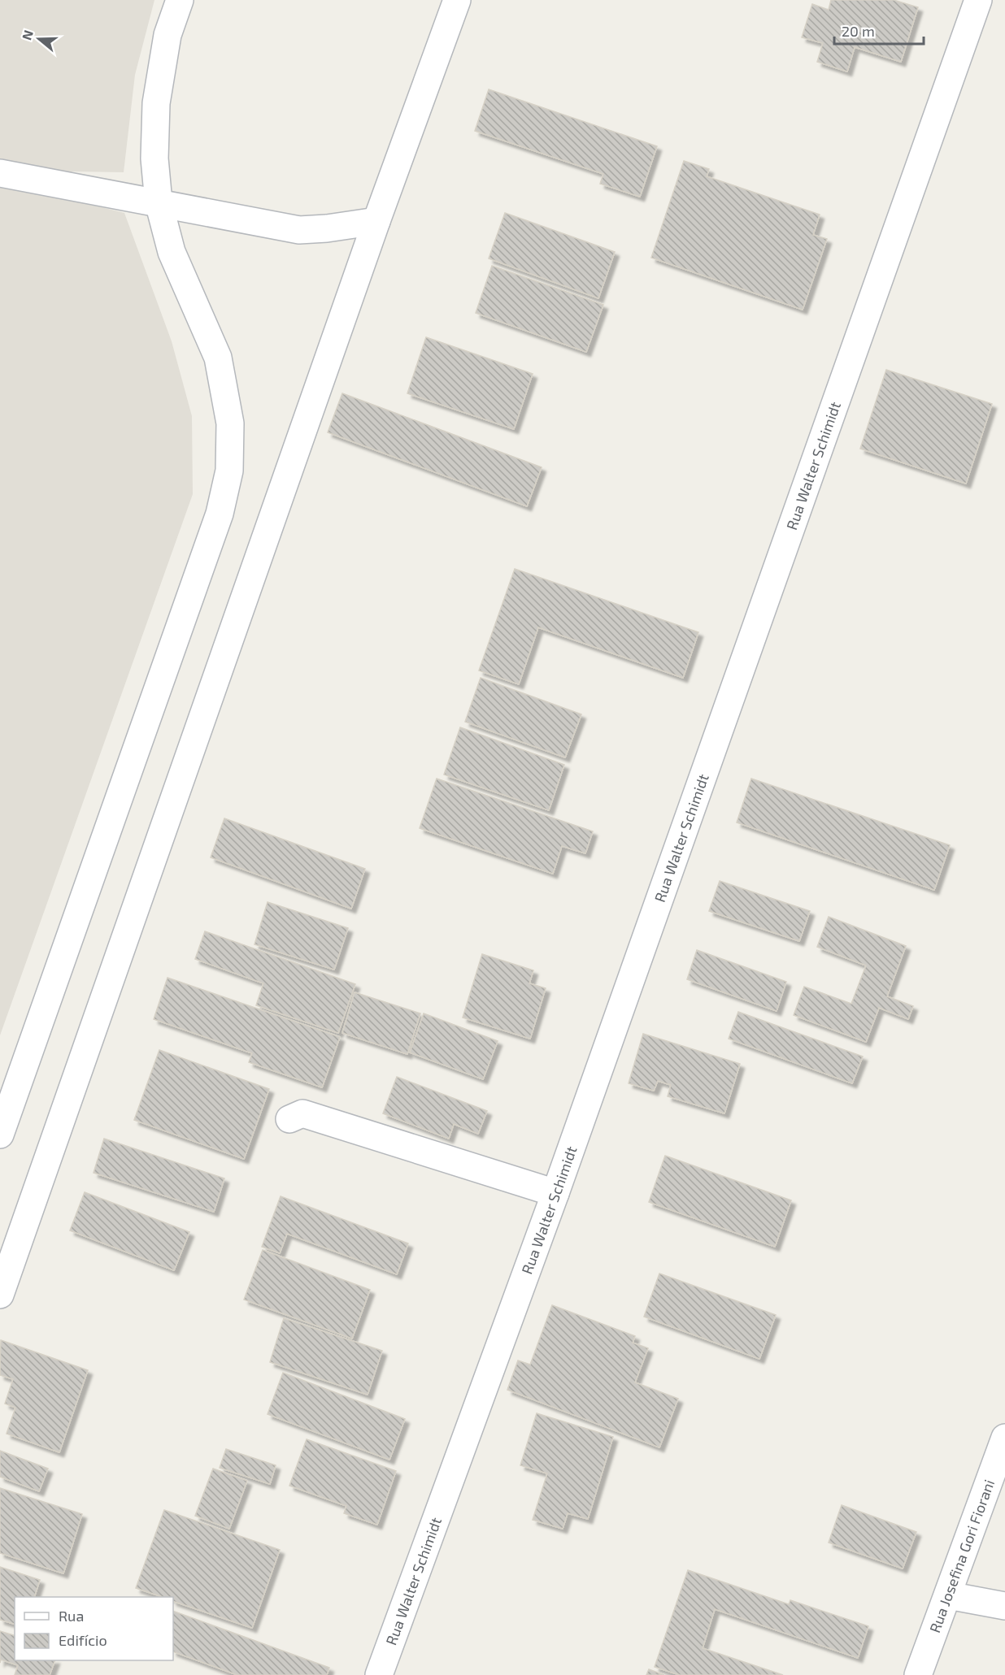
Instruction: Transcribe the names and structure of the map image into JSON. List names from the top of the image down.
{
  "streets": {
    "street": ["Rua Walter Schimidt", "Rua Josefina Gori Fiorani"]
  },
  "legend": ["Rua", "Edifício"],
  "scale_bar": "20 m",
  "north": "left"
}
